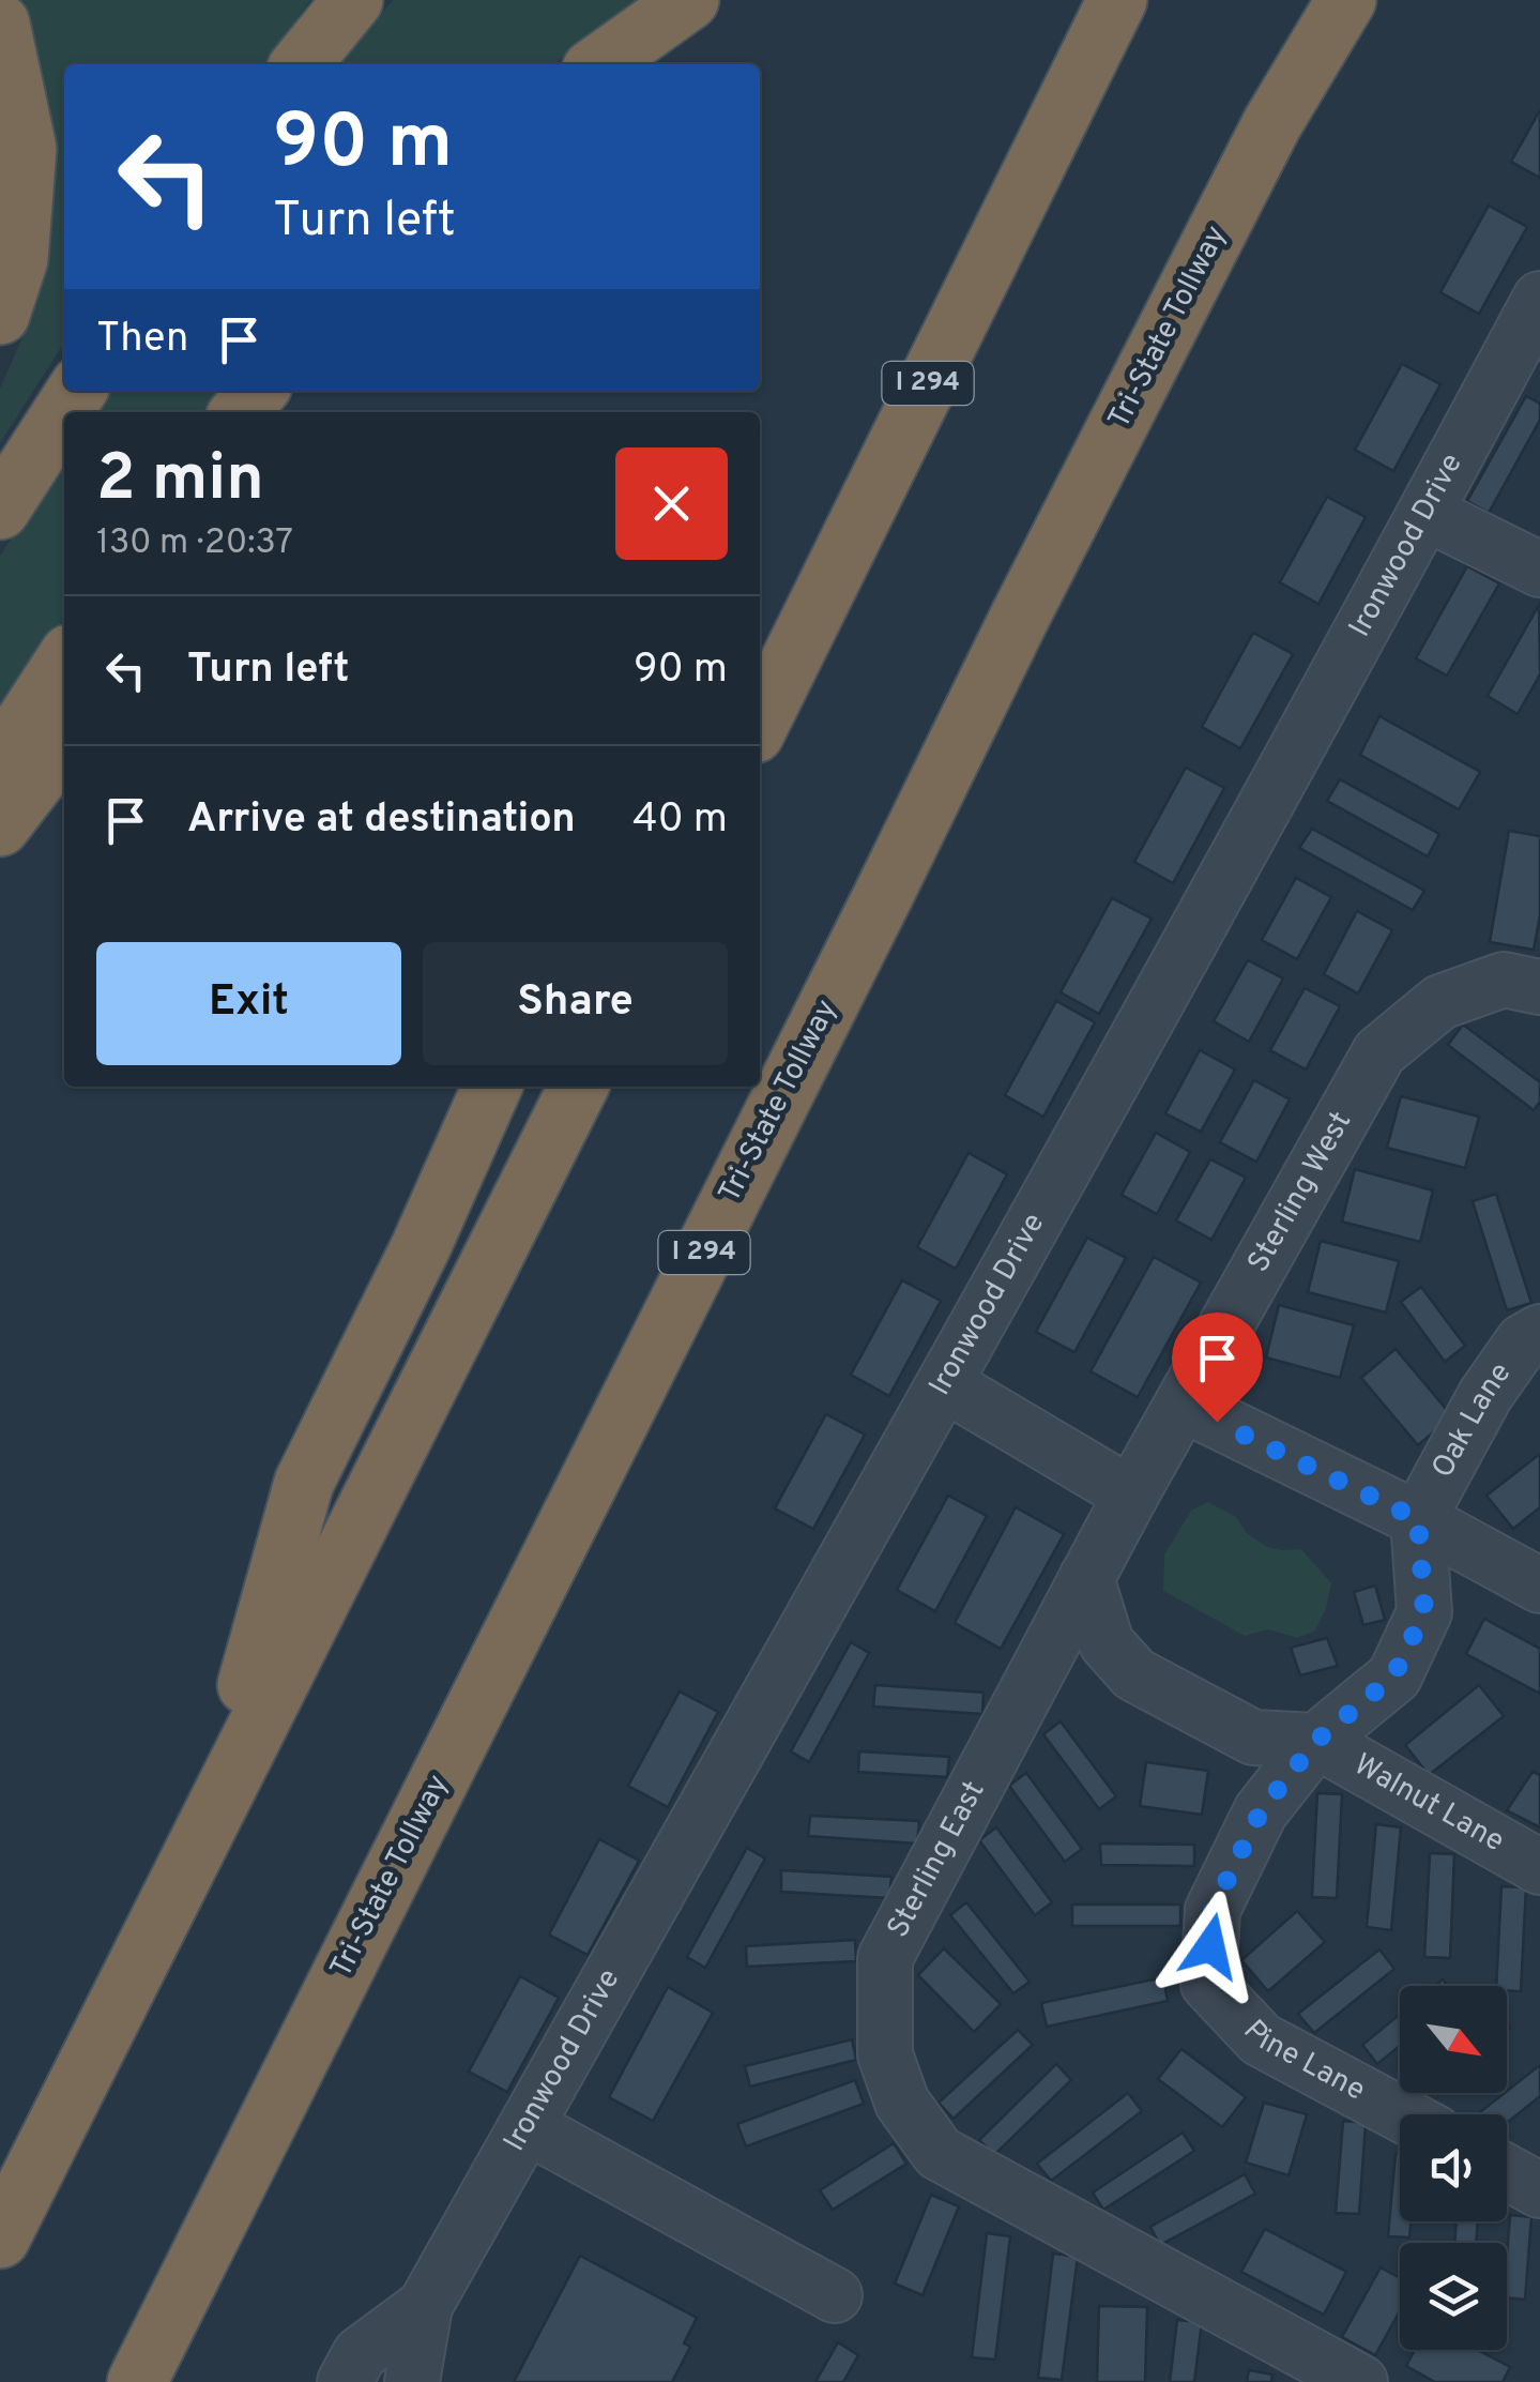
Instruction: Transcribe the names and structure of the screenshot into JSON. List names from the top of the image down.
{
  "streets": {
    "highway": ["Tri-State Tollway", "I 294"],
    "street": [
      "Ironwood Drive",
      "Sterling West",
      "Oak Lane",
      "Walnut Lane",
      "Sterling East",
      "Pine Lane"
    ]
  },
  "crossings": [
    ["Sterling West", "Oak Lane"],
    ["Sterling West", "Walnut Lane"],
    ["Sterling West", "Sterling East"],
    ["Sterling West", "Pine Lane"],
    ["Oak Lane", "Walnut Lane"],
    ["Oak Lane", "Sterling East"],
    ["Oak Lane", "Pine Lane"],
    ["Walnut Lane", "Sterling East"],
    ["Walnut Lane", "Pine Lane"],
    ["Sterling East", "Pine Lane"]
  ],
  "north": "bottom right",
  "page": {
    "turn": ["90 m", "Turn left"],
    "then": "Then",
    "heading": ["2 min", "130 m · 20:37"],
    "list": [
      {
        "name": "Turn left",
        "value": "90 m"
      },
      {
        "name": "Arrive at destination",
        "value": "40 m"
      }
    ],
    "buttons": ["Exit", "Share"]
  }
}
